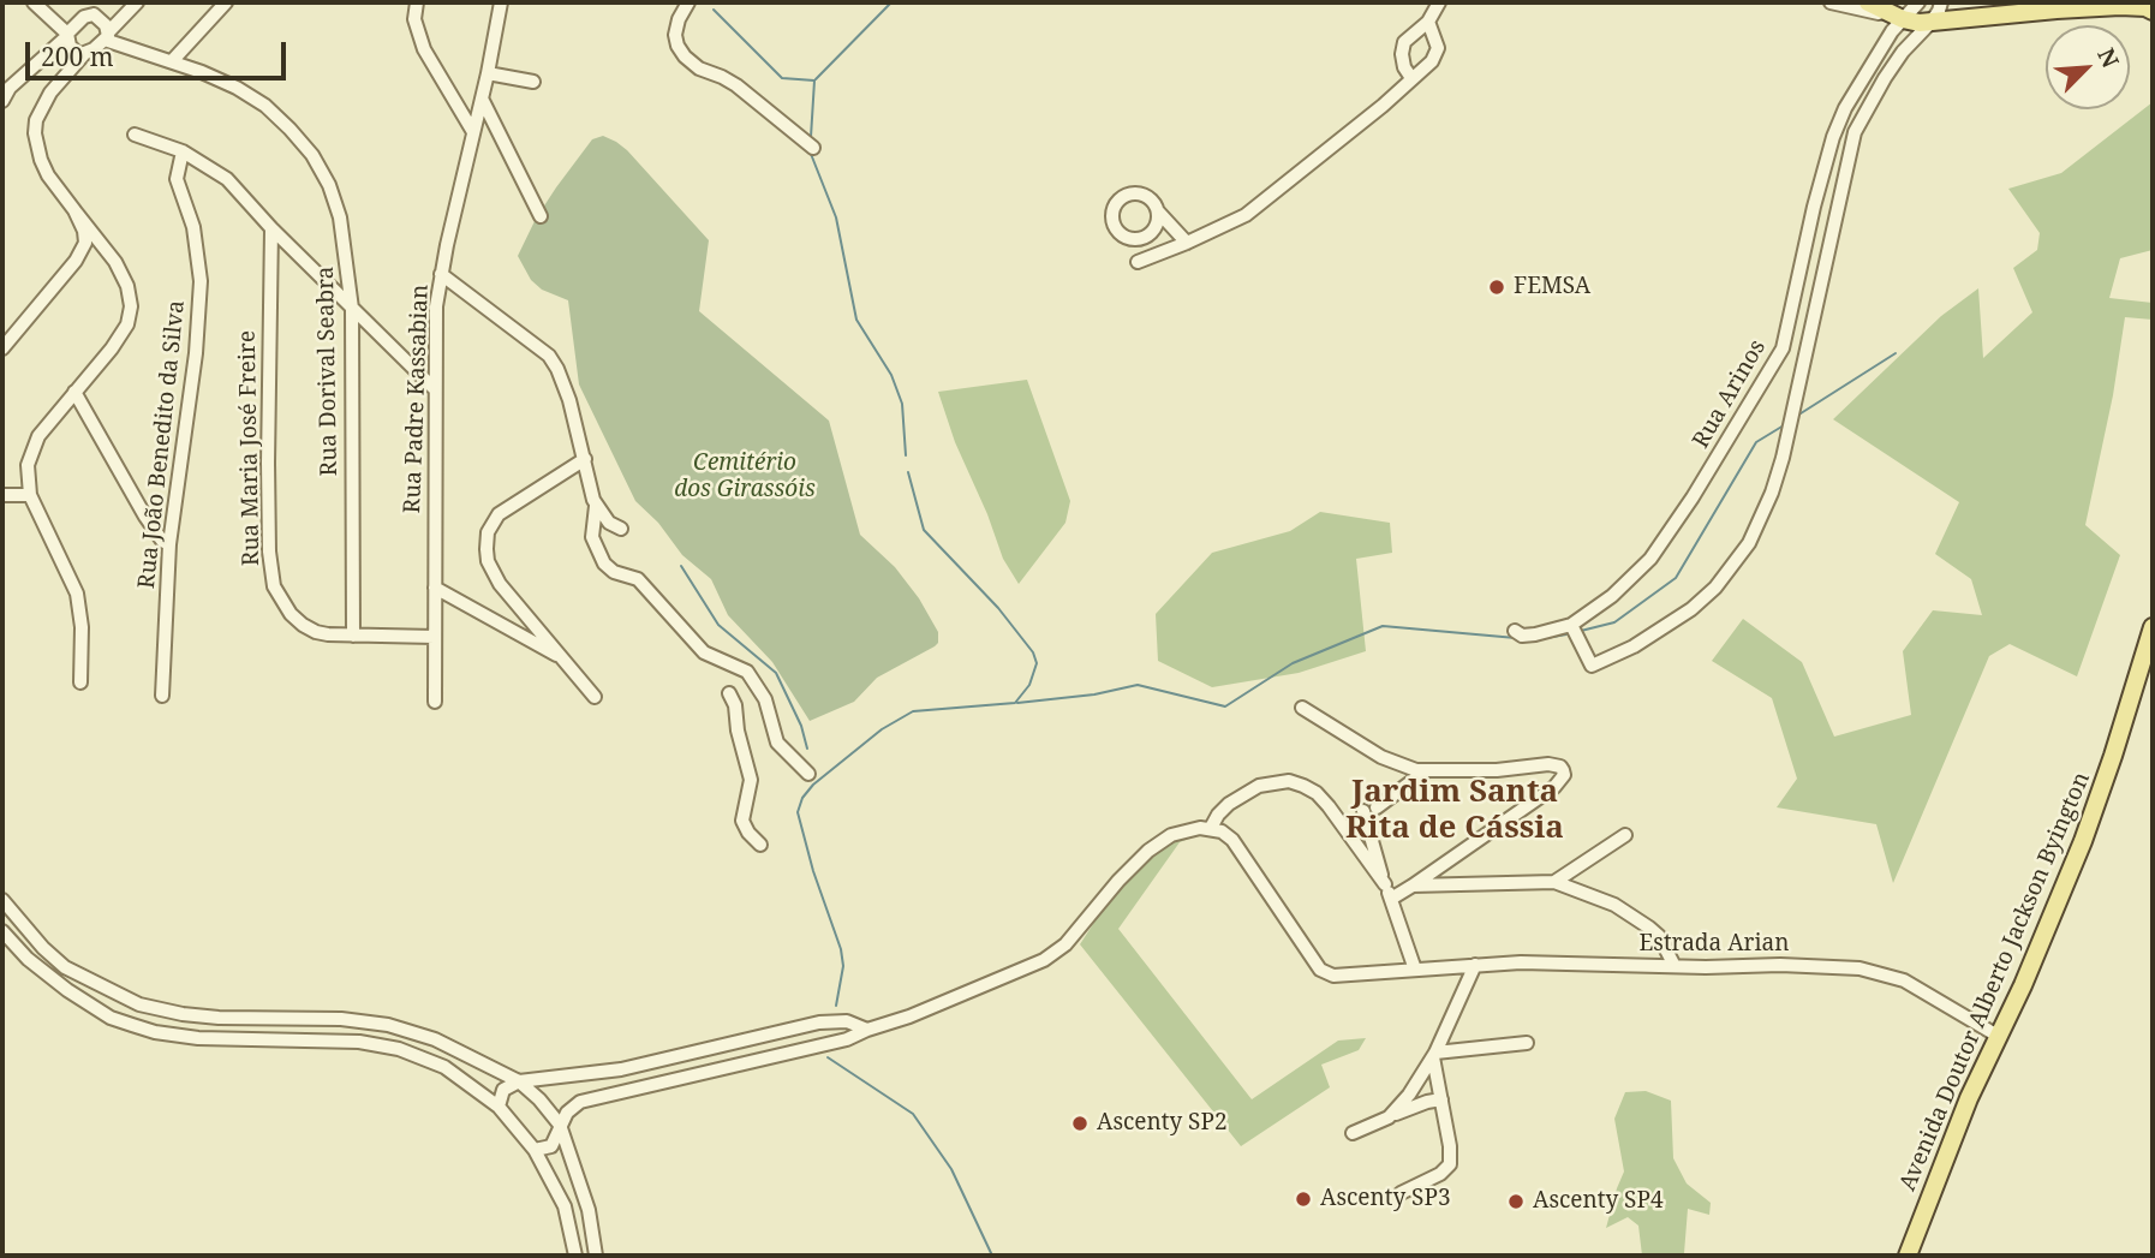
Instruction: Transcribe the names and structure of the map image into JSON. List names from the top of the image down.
{
  "streets": {
    "main road": ["Avenida Doutor Alberto Jackson Byington"],
    "street": [
      "Rua Dorival Seabra",
      "Rua Arinos",
      "Rua Padre Kassabian",
      "Rua João Benedito da Silva",
      "Rua Maria José Freire",
      "Estrada Arian"
    ]
  },
  "crossings": [
    ["Rua Dorival Seabra", "Rua Maria José Freire"],
    ["Rua Padre Kassabian", "Rua Maria José Freire"],
    ["Estrada Arian", "Avenida Doutor Alberto Jackson Byington"]
  ],
  "districts": ["Jardim Santa Rita de Cássia"],
  "parks": ["Cemitério dos Girassóis"],
  "places": [
    "FEMSA",
    "Ascenty SP2",
    "Ascenty SP3",
    "Ascenty SP4"
  ],
  "scale_bar": "200 m",
  "north": "top right"
}
